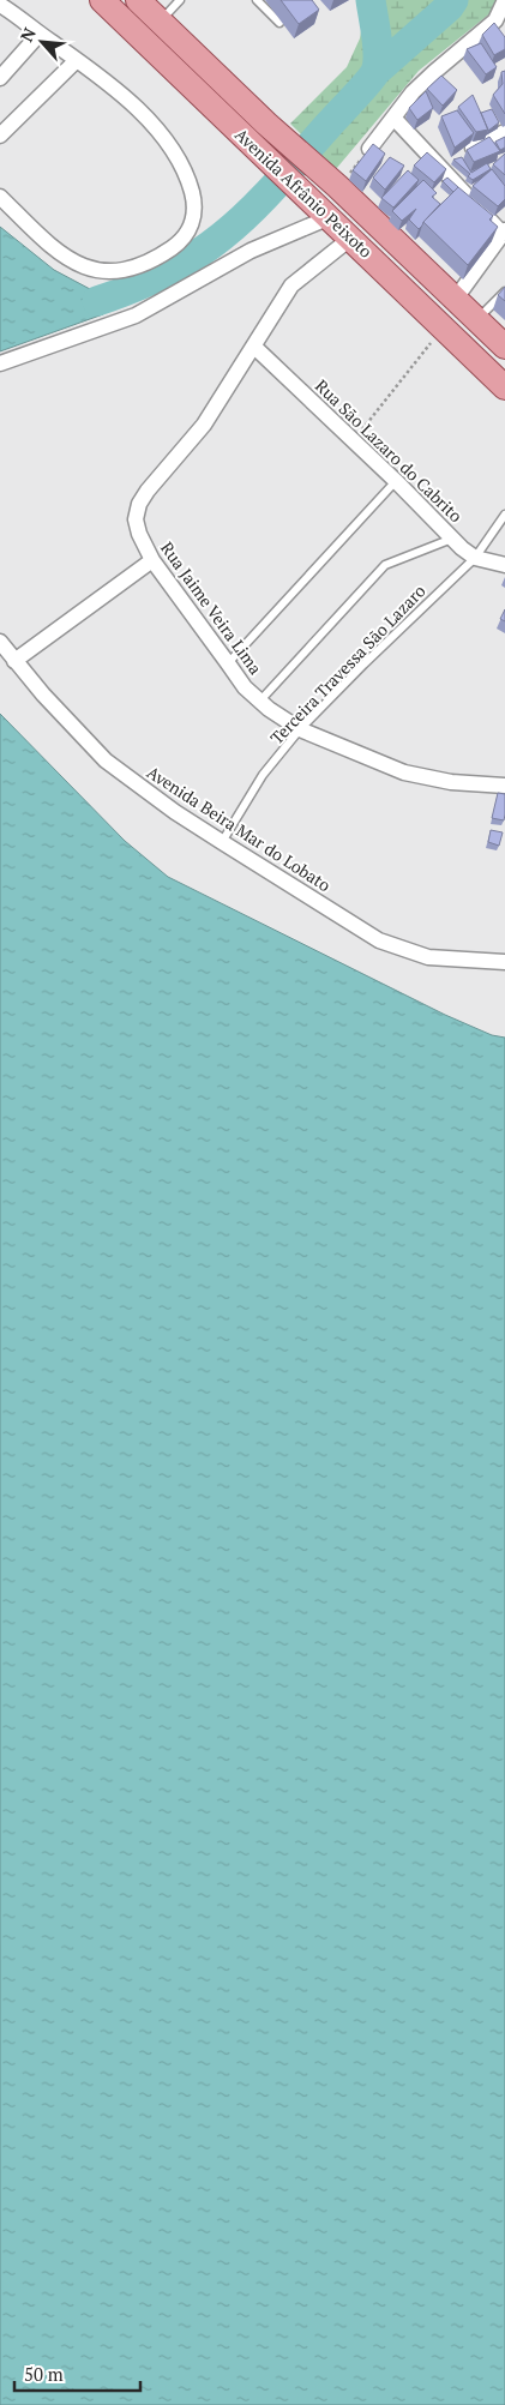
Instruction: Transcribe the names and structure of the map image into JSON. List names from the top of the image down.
{
  "streets": {
    "main road": ["Avenida Afrânio Peixoto"],
    "street": ["Rua São Lazaro do Cabrito", "Rua Jaime Veira Lima", "Avenida Beira Mar do Lobato"],
    "lane": ["Terceira Travessa São Lazaro"]
  },
  "crossings": [
    ["Avenida Afrânio Peixoto", "Rua Jaime Veira Lima"],
    ["Rua São Lazaro do Cabrito", "Rua Jaime Veira Lima"],
    ["Rua São Lazaro do Cabrito", "Terceira Travessa São Lazaro"],
    ["Rua Jaime Veira Lima", "Terceira Travessa São Lazaro"],
    ["Terceira Travessa São Lazaro", "Avenida Beira Mar do Lobato"]
  ],
  "scale_bar": "50 m",
  "north": "top left"
}
